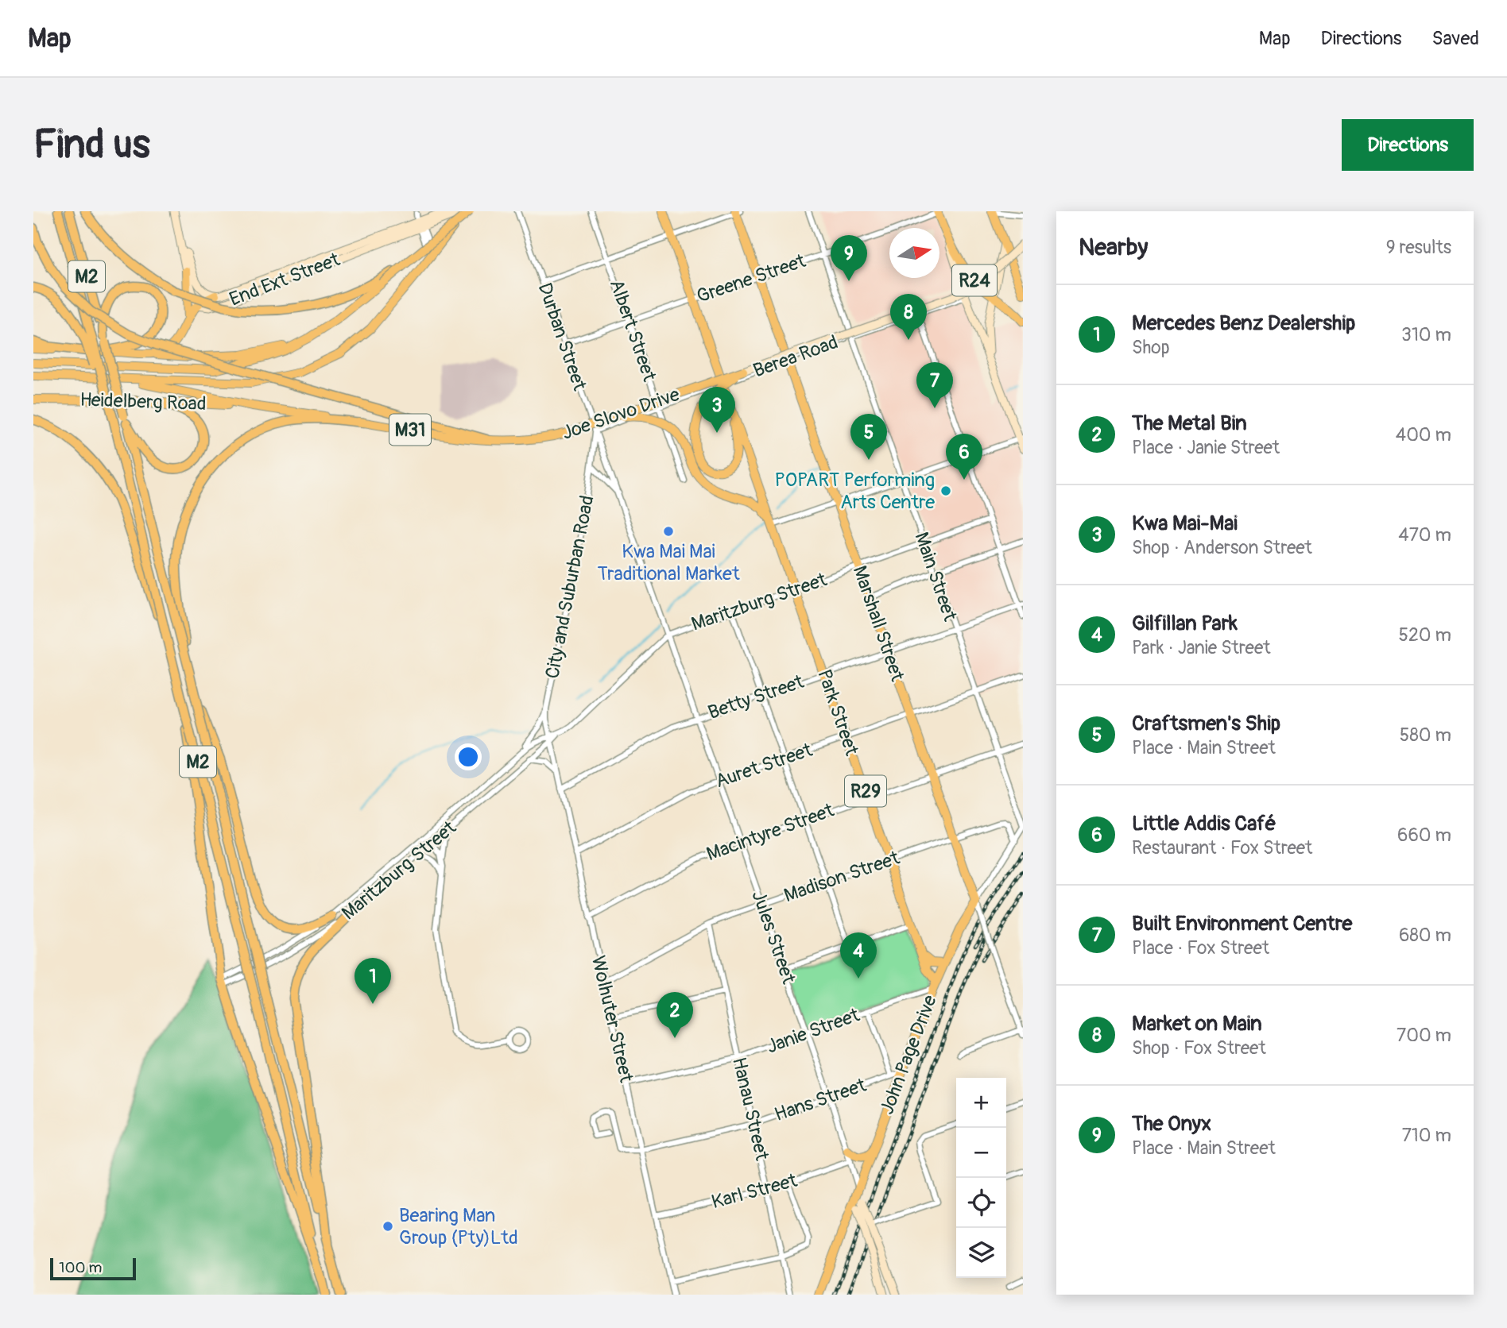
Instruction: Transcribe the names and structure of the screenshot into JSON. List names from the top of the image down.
{
  "streets": {
    "highway": ["M2"],
    "main road": [
      "End Ext Street",
      "R24",
      "Heidelberg Road",
      "Joe Slovo Drive",
      "M31",
      "Marshall Street",
      "Park Street",
      "R29",
      "John Page Drive"
    ],
    "street": [
      "Greene Street",
      "Albert Street",
      "Durban Street",
      "Berea Road",
      "Main Street",
      "City and Suburban Road",
      "Maritzburg Street",
      "Betty Street",
      "Auret Street",
      "Macintyre Street",
      "Madison Street",
      "Jules Street",
      "Wolhuter Street",
      "Janie Street",
      "Hans Street",
      "Hanau Street",
      "Karl Street"
    ]
  },
  "crossings": [
    ["Greene Street", "R24"],
    ["Greene Street", "Albert Street"],
    ["Greene Street", "Durban Street"],
    ["Greene Street", "Main Street"],
    ["Greene Street", "Marshall Street"],
    ["Greene Street", "R29"],
    ["Albert Street", "Berea Road"],
    ["Durban Street", "Berea Road"],
    ["Durban Street", "City and Suburban Road"],
    ["Durban Street", "Maritzburg Street"],
    ["Durban Street", "Jules Street"],
    ["Berea Road", "Main Street"],
    ["Berea Road", "City and Suburban Road"],
    ["Berea Road", "Marshall Street"],
    ["Berea Road", "R29"],
    ["Heidelberg Road", "Joe Slovo Drive"],
    ["Main Street", "Maritzburg Street"],
    ["Main Street", "Betty Street"],
    ["Main Street", "Auret Street"],
    ["Main Street", "Macintyre Street"],
    ["Main Street", "John Page Drive"],
    ["City and Suburban Road", "Maritzburg Street"],
    ["City and Suburban Road", "Wolhuter Street"],
    ["Maritzburg Street", "Marshall Street"],
    ["Maritzburg Street", "Park Street"],
    ["Maritzburg Street", "R29"],
    ["Maritzburg Street", "Wolhuter Street"],
    ["Marshall Street", "Betty Street"],
    ["Marshall Street", "Auret Street"],
    ["Marshall Street", "Macintyre Street"],
    ["Marshall Street", "Madison Street"],
    ["Marshall Street", "John Page Drive"],
    ["Betty Street", "Park Street"],
    ["Betty Street", "Jules Street"],
    ["Betty Street", "Wolhuter Street"],
    ["Park Street", "Auret Street"],
    ["Park Street", "R29"],
    ["Park Street", "Macintyre Street"],
    ["Park Street", "Madison Street"],
    ["Park Street", "Janie Street"],
    ["Park Street", "John Page Drive"],
    ["Auret Street", "Jules Street"],
    ["Auret Street", "Wolhuter Street"],
    ["Macintyre Street", "Jules Street"],
    ["Macintyre Street", "Wolhuter Street"],
    ["Madison Street", "Jules Street"],
    ["Madison Street", "Wolhuter Street"],
    ["Madison Street", "John Page Drive"],
    ["Madison Street", "Hanau Street"],
    ["Jules Street", "Janie Street"],
    ["Jules Street", "John Page Drive"],
    ["Jules Street", "Hans Street"],
    ["Jules Street", "Karl Street"],
    ["Wolhuter Street", "Janie Street"],
    ["Wolhuter Street", "Hans Street"],
    ["Wolhuter Street", "Karl Street"],
    ["Janie Street", "John Page Drive"],
    ["Janie Street", "Hanau Street"],
    ["John Page Drive", "Hans Street"],
    ["Hans Street", "Hanau Street"],
    ["Hanau Street", "Karl Street"]
  ],
  "places": ["POPART Performing Arts Centre", "Kwa Mai Mai Traditional Market", "Bearing Man Group (Pty)Ltd"],
  "scale_bar": "100 m",
  "north": "right",
  "page": {
    "header": "Map",
    "nav": ["Map", "Directions", "Saved"],
    "buttons": "Directions",
    "title": "Find us",
    "heading": ["Nearby", "9 results"],
    "pins": [
      "9",
      "8",
      "7",
      "3",
      "5",
      "6",
      "4",
      "1",
      "2"
    ],
    "list": [
      {
        "mark": "1",
        "name": "Mercedes Benz Dealership",
        "note": "Shop",
        "value": "310 m"
      },
      {
        "mark": "2",
        "name": "The Metal Bin",
        "note": "Place · Janie Street",
        "value": "400 m"
      },
      {
        "mark": "3",
        "name": "Kwa Mai-Mai",
        "note": "Shop · Anderson Street",
        "value": "470 m"
      },
      {
        "mark": "4",
        "name": "Gilfillan Park",
        "note": "Park · Janie Street",
        "value": "520 m"
      },
      {
        "mark": "5",
        "name": "Craftsmen's Ship",
        "note": "Place · Main Street",
        "value": "580 m"
      },
      {
        "mark": "6",
        "name": "Little Addis Café",
        "note": "Restaurant · Fox Street",
        "value": "660 m"
      },
      {
        "mark": "7",
        "name": "Built Environment Centre",
        "note": "Place · Fox Street",
        "value": "680 m"
      },
      {
        "mark": "8",
        "name": "Market on Main",
        "note": "Shop · Fox Street",
        "value": "700 m"
      },
      {
        "mark": "9",
        "name": "The Onyx",
        "note": "Place · Main Street",
        "value": "710 m"
      }
    ],
    "map_buttons": ["+", "−"],
    "scale": "100 m"
  }
}
